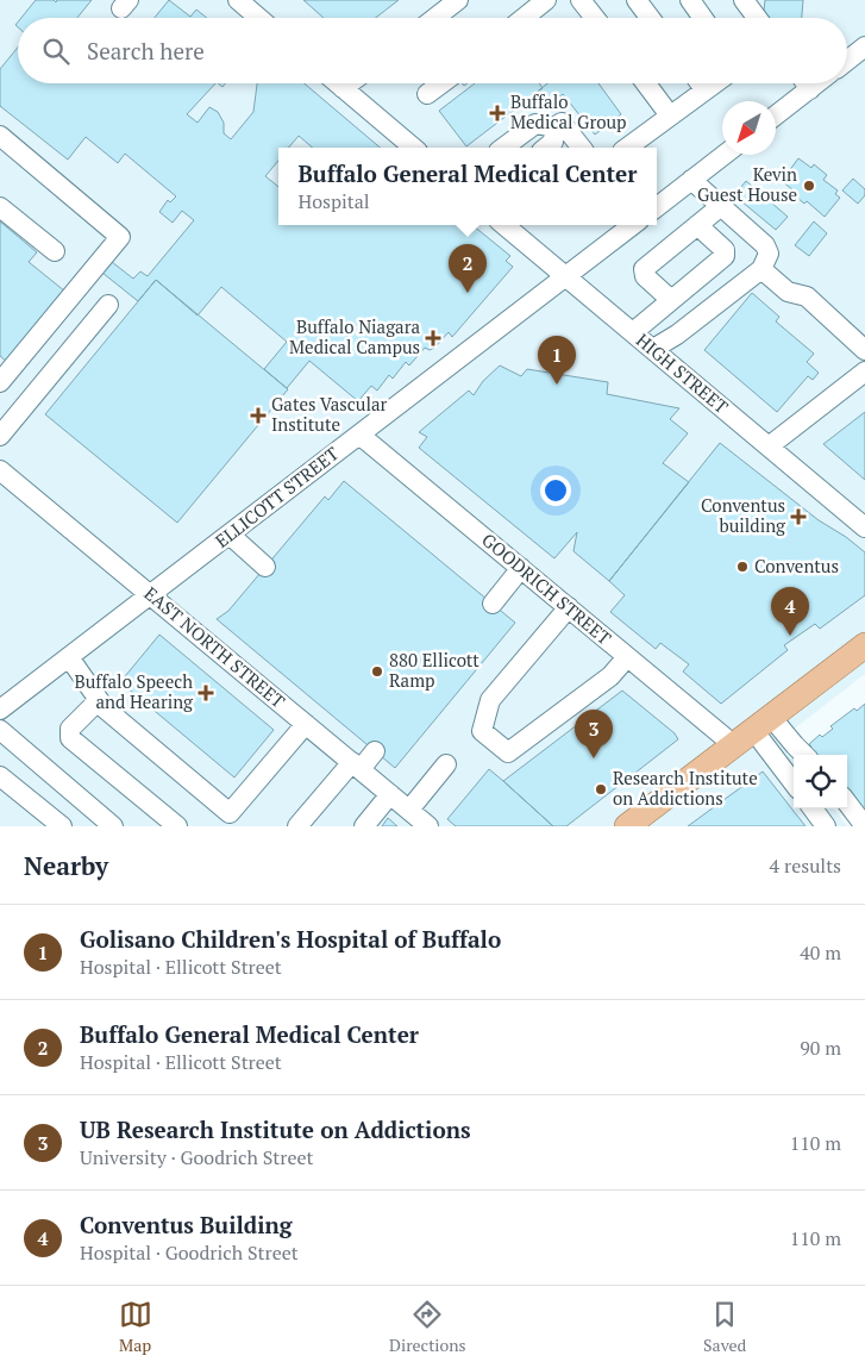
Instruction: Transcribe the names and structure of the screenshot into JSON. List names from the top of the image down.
{
  "streets": {
    "street": [
      "HIGH STREET",
      "ELLICOTT STREET",
      "GOODRICH STREET",
      "EAST NORTH STREET"
    ]
  },
  "crossings": [
    ["HIGH STREET", "ELLICOTT STREET"],
    ["ELLICOTT STREET", "GOODRICH STREET"],
    ["ELLICOTT STREET", "EAST NORTH STREET"]
  ],
  "places": {
    "health": [
      "Buffalo Medical Group",
      "Buffalo Niagara Medical Campus",
      "Gates Vascular Institute",
      "Conventus building",
      "Buffalo Speech and Hearing"
    ],
    "other": [
      "Kevin Guest House",
      "Conventus",
      "880 Ellicott Ramp",
      "Research Institute on Addictions"
    ]
  },
  "north": "bottom left",
  "page": {
    "search": "Search here",
    "popup": ["Buffalo General Medical Center", "Hospital"],
    "pins": [
      "2",
      "1",
      "4",
      "3"
    ],
    "heading": ["Nearby", "4 results"],
    "list": [
      {
        "mark": "1",
        "name": "Golisano Children's Hospital of Buffalo",
        "note": "Hospital · Ellicott Street",
        "value": "40 m"
      },
      {
        "mark": "2",
        "name": "Buffalo General Medical Center",
        "note": "Hospital · Ellicott Street",
        "value": "90 m"
      },
      {
        "mark": "3",
        "name": "UB Research Institute on Addictions",
        "note": "University · Goodrich Street",
        "value": "110 m"
      },
      {
        "mark": "4",
        "name": "Conventus Building",
        "note": "Hospital · Goodrich Street",
        "value": "110 m"
      }
    ],
    "nav": ["Map", "Directions", "Saved"]
  }
}
